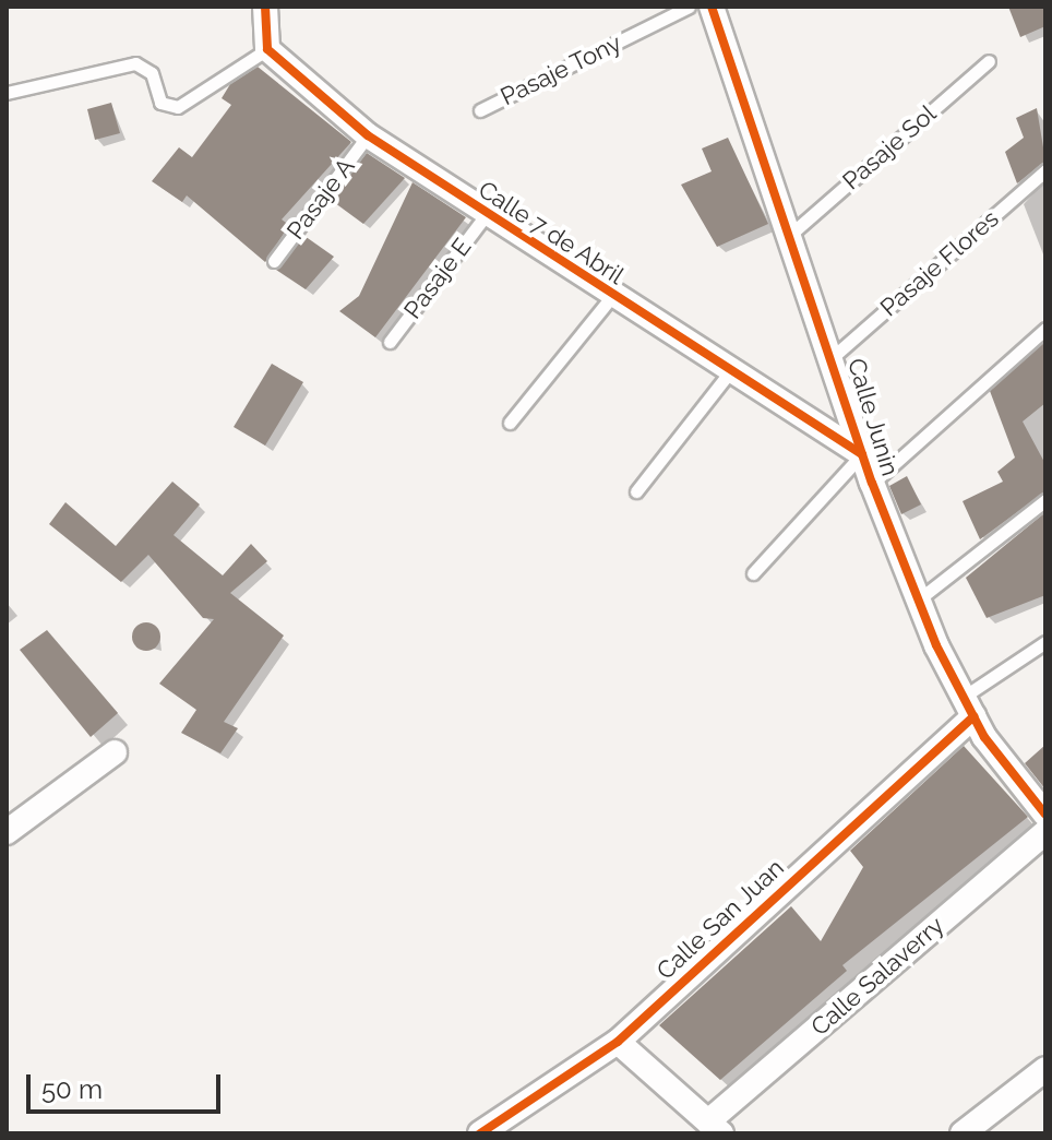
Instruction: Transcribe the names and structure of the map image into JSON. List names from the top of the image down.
{
  "streets": {
    "street": [
      "Calle 7 de Abril",
      "Calle Junin",
      "Calle San Juan",
      "Calle Salaverry"
    ],
    "lane": [
      "Pasaje Tony",
      "Pasaje Sol",
      "Pasaje A",
      "Pasaje Flores",
      "Pasaje E"
    ]
  },
  "crossings": [
    ["Pasaje Sol", "Calle Junin"],
    ["Pasaje A", "Calle 7 de Abril"],
    ["Calle 7 de Abril", "Pasaje E"],
    ["Calle 7 de Abril", "Calle Junin"],
    ["Pasaje Flores", "Calle Junin"],
    ["Calle Junin", "Calle San Juan"]
  ],
  "scale_bar": "50 m"
}
